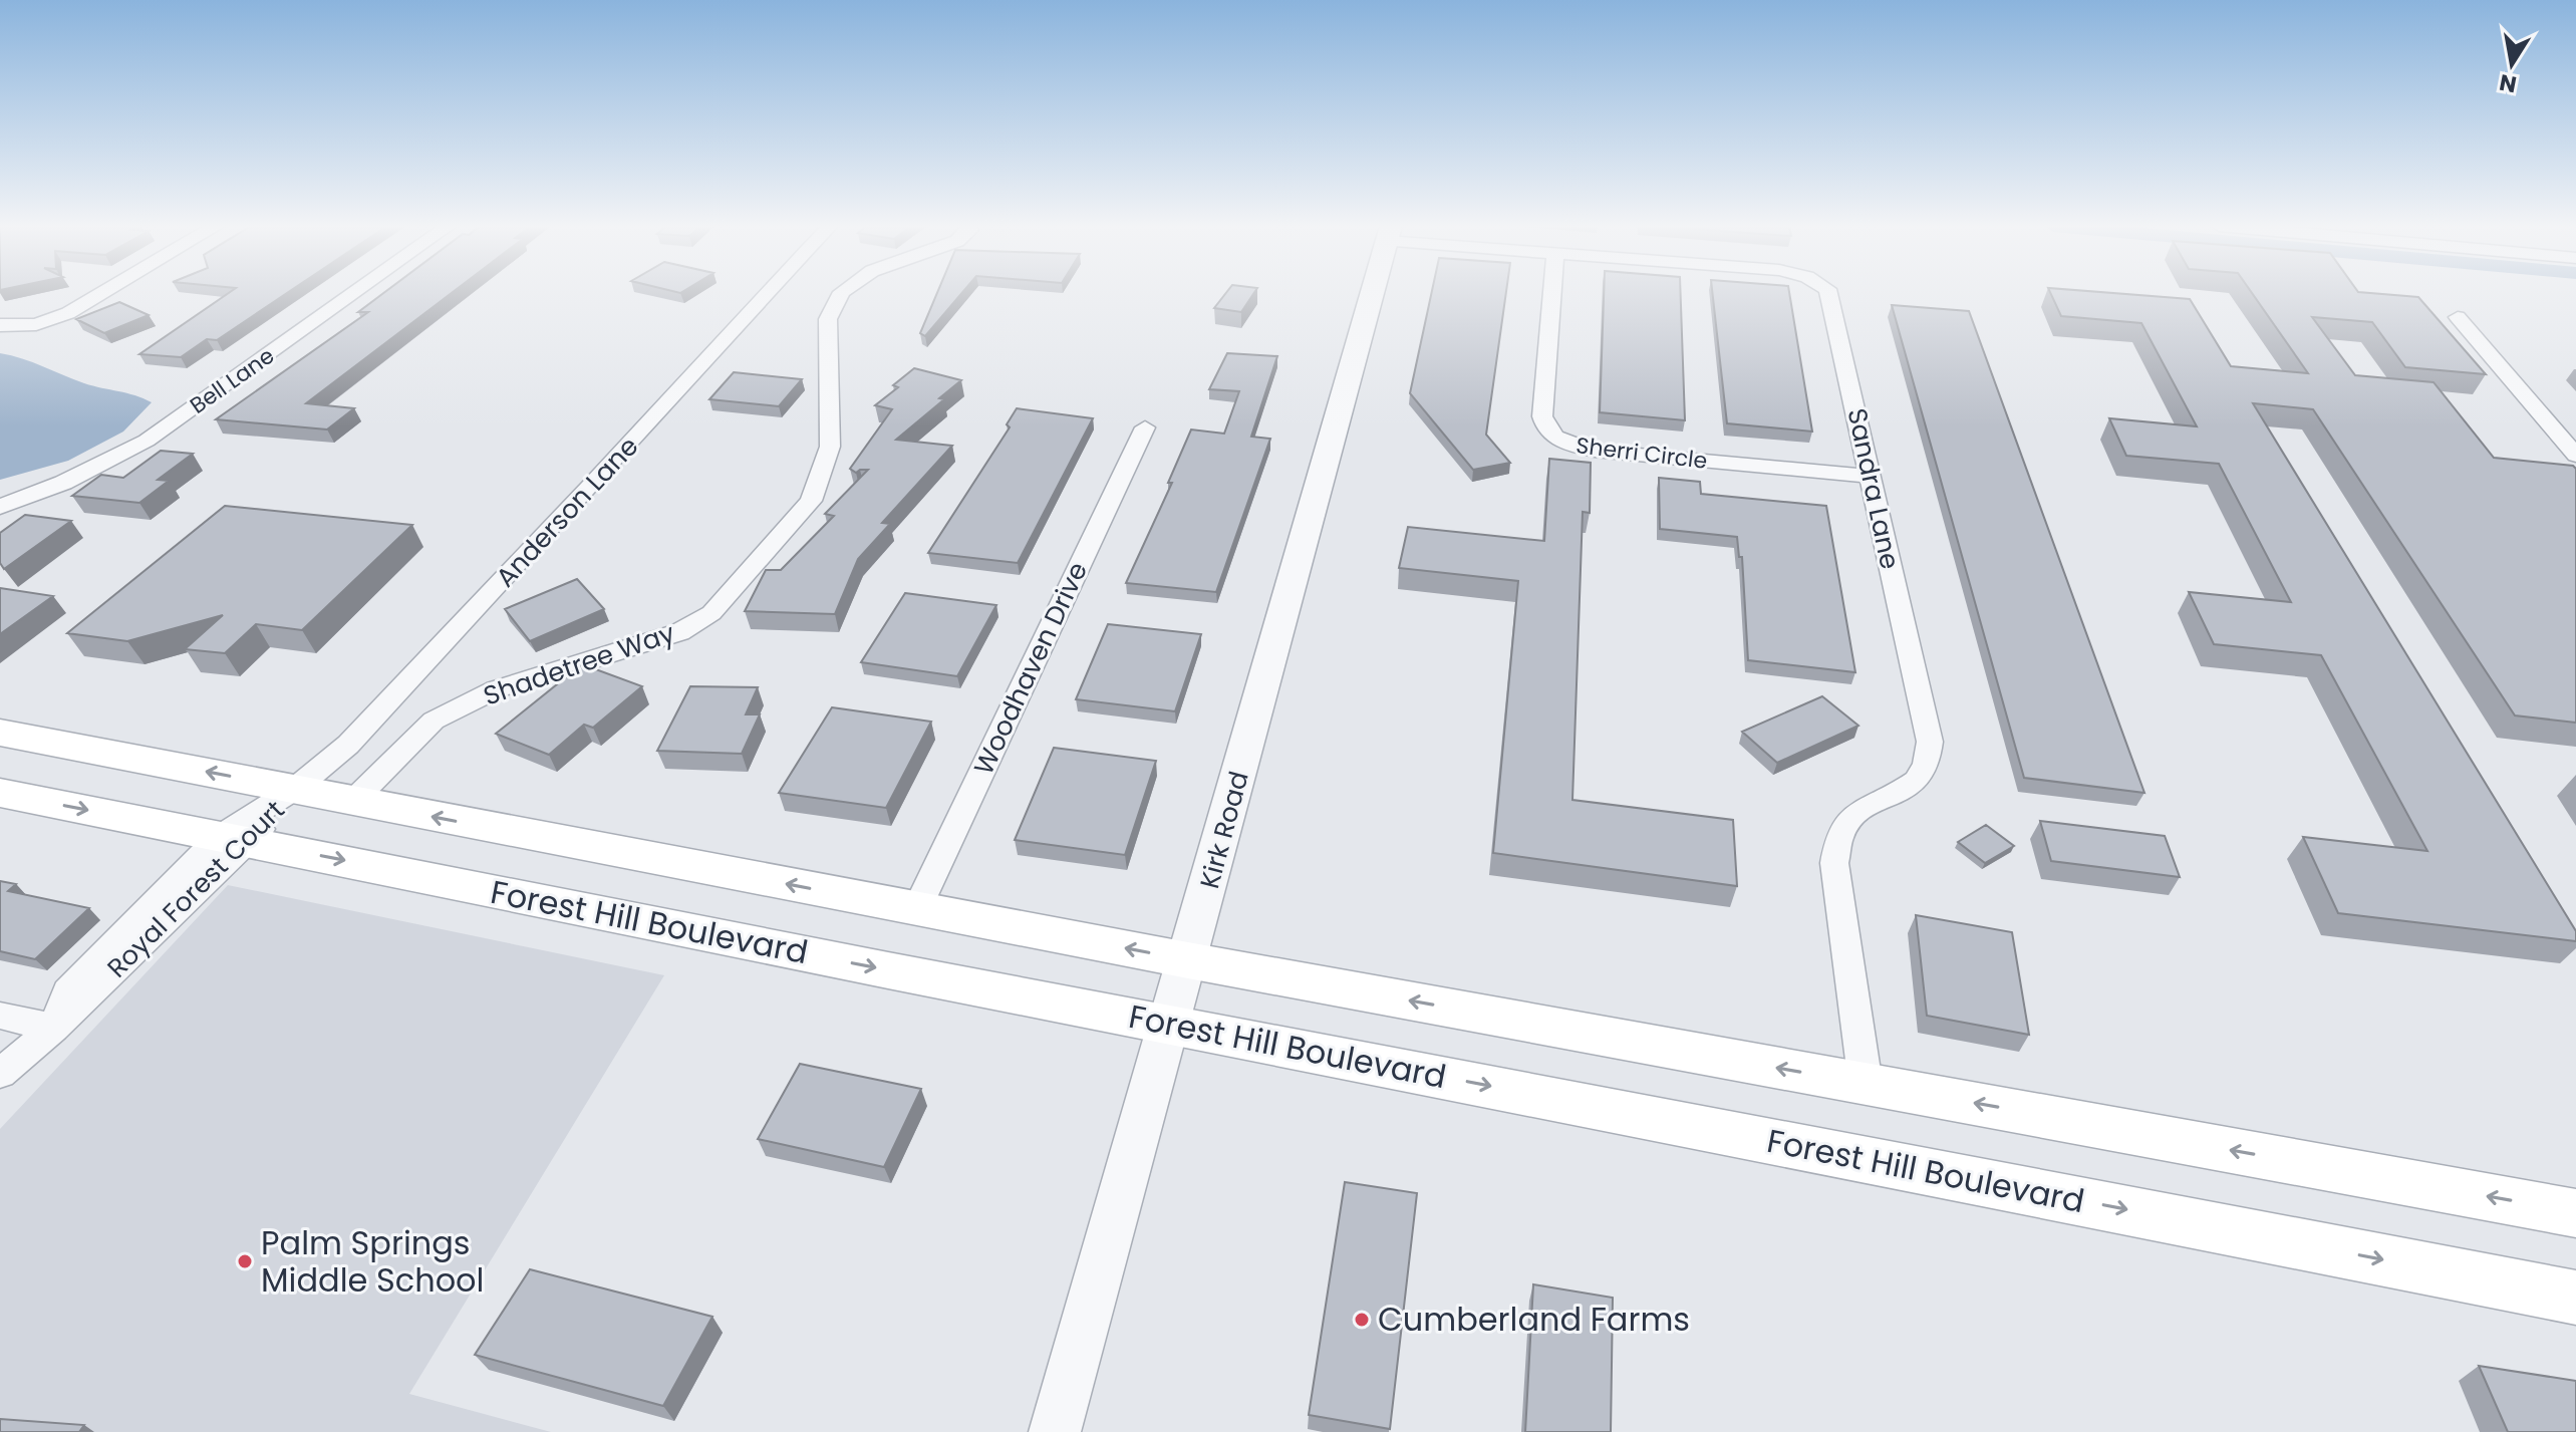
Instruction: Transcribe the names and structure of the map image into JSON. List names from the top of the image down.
{
  "streets": {
    "main road": ["Forest Hill Boulevard"],
    "street": [
      "Bell Lane",
      "Sherri Circle",
      "Sandra Lane",
      "Anderson Lane",
      "Shadetree Way",
      "Woodhaven Drive",
      "Kirk Road",
      "Royal Forest Court"
    ]
  },
  "crossings": [
    ["Sherri Circle", "Sandra Lane"],
    ["Anderson Lane", "Royal Forest Court"],
    ["Kirk Road", "Forest Hill Boulevard"],
    ["Royal Forest Court", "Forest Hill Boulevard"]
  ],
  "places": ["Palm Springs Middle School", "Cumberland Farms"],
  "north": "bottom"
}
